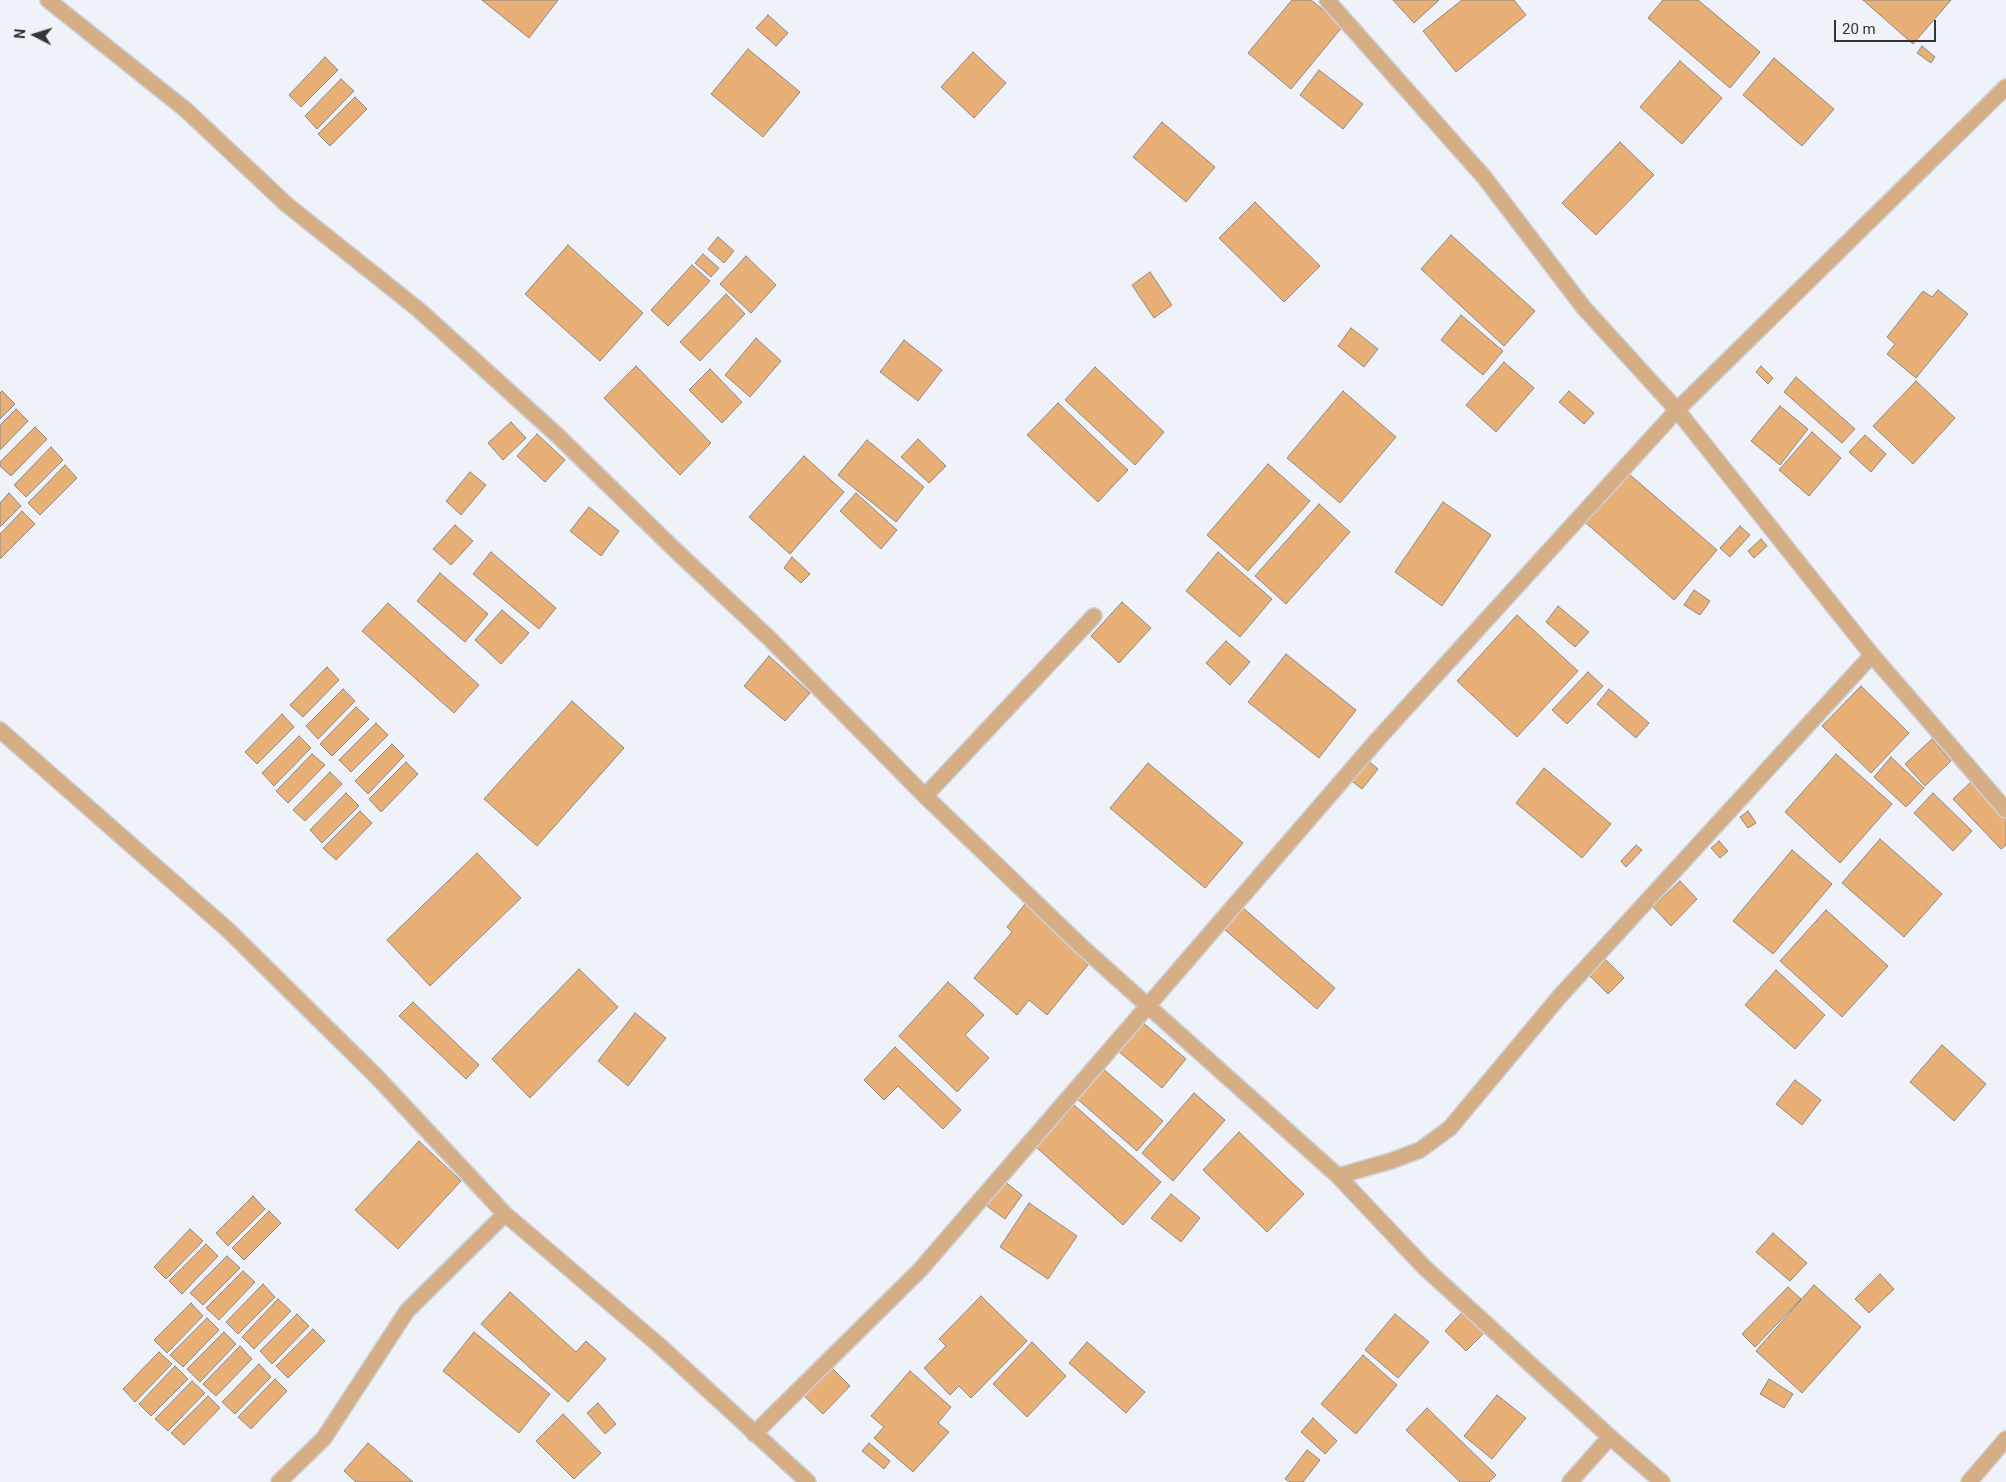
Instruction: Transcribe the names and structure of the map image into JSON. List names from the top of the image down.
{
  "scale_bar": "20 m",
  "north": "left"
}
